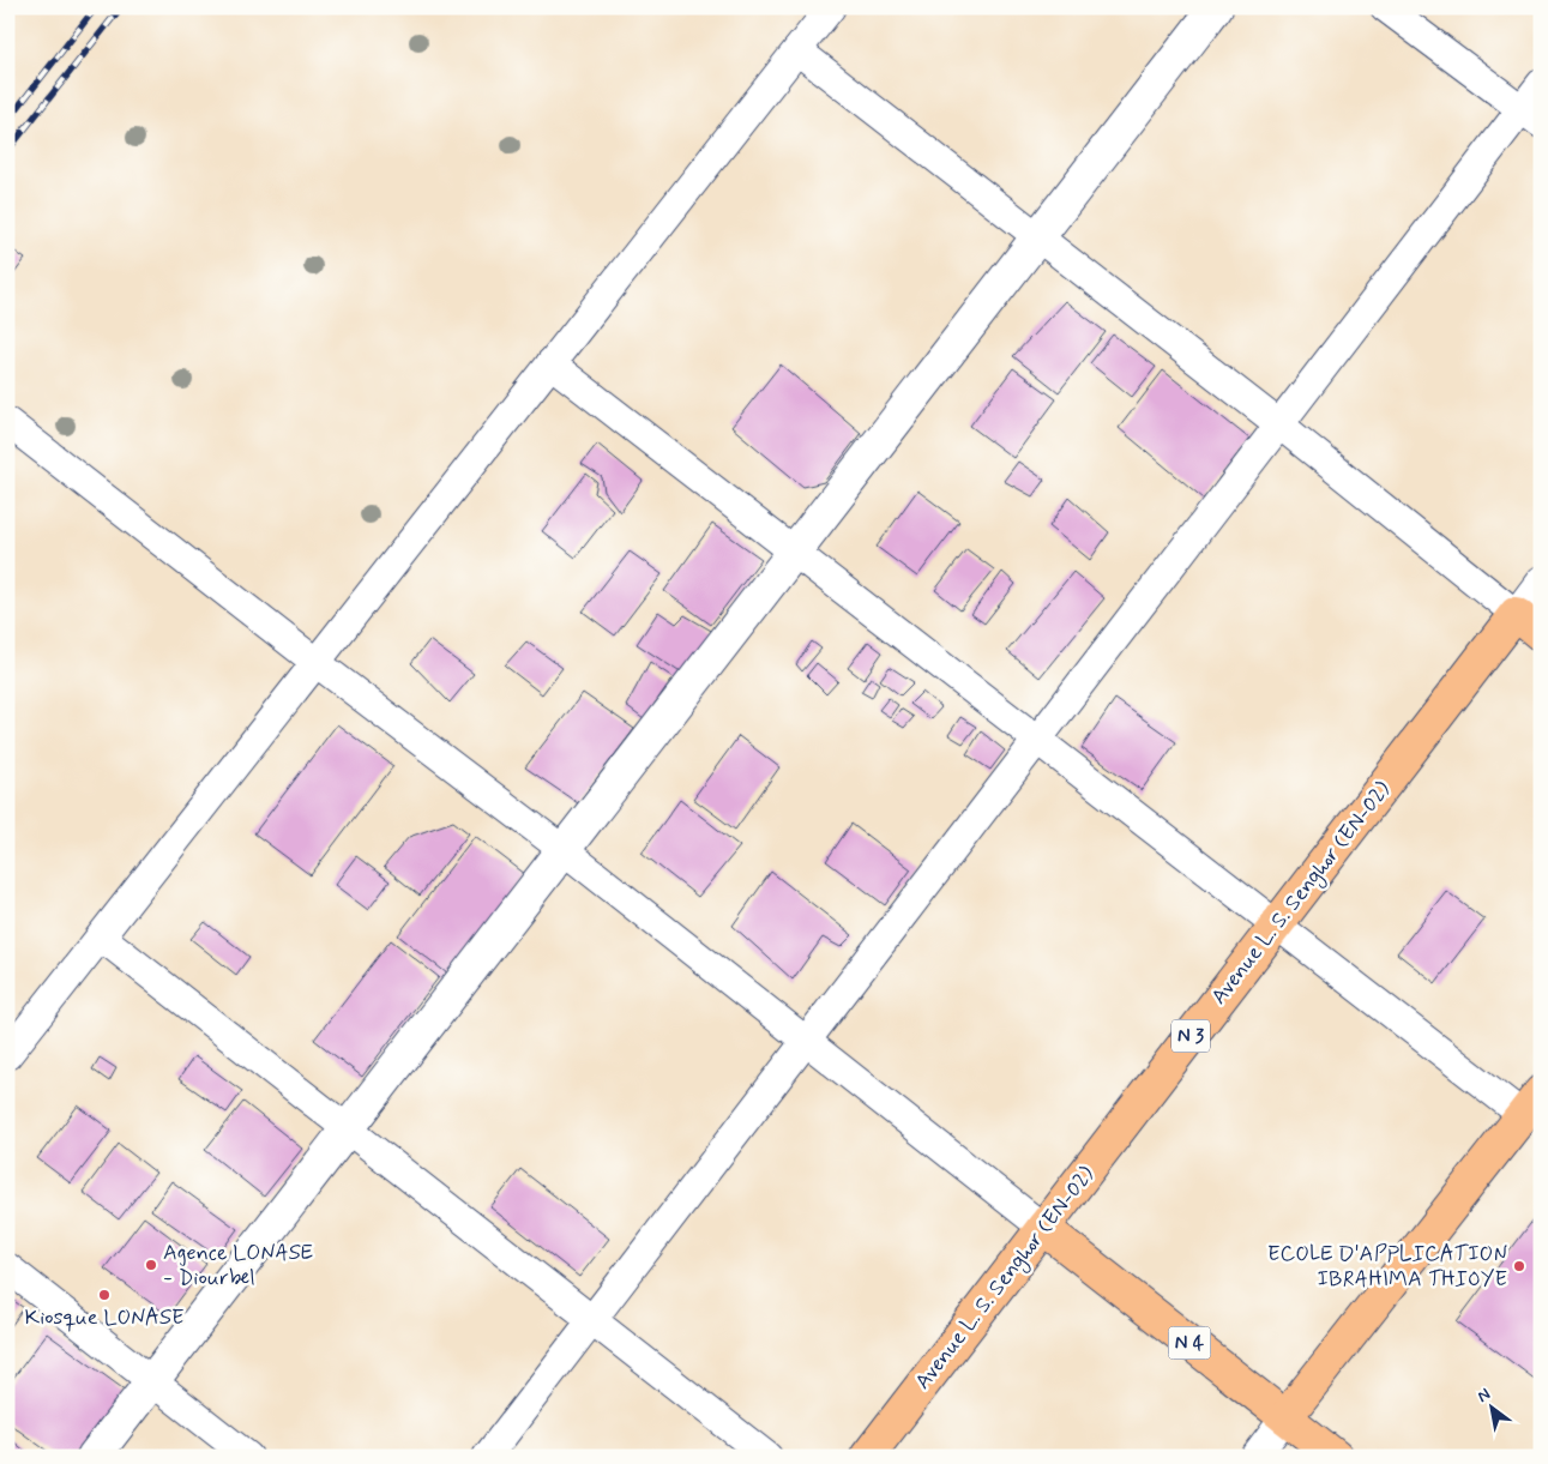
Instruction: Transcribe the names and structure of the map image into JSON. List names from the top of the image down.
{
  "streets": {
    "main road": ["Avenue L. S. Senghor (EN-02)", "N 3", "N 4"]
  },
  "crossings": [
    ["Avenue L. S. Senghor (EN-02)", "N 4"]
  ],
  "places": ["Agence LONASE - Diourbel", "ECOLE D'APPLICATION IBRAHIMA THIOYE", "Kiosque LONASE"],
  "north": "top left"
}
